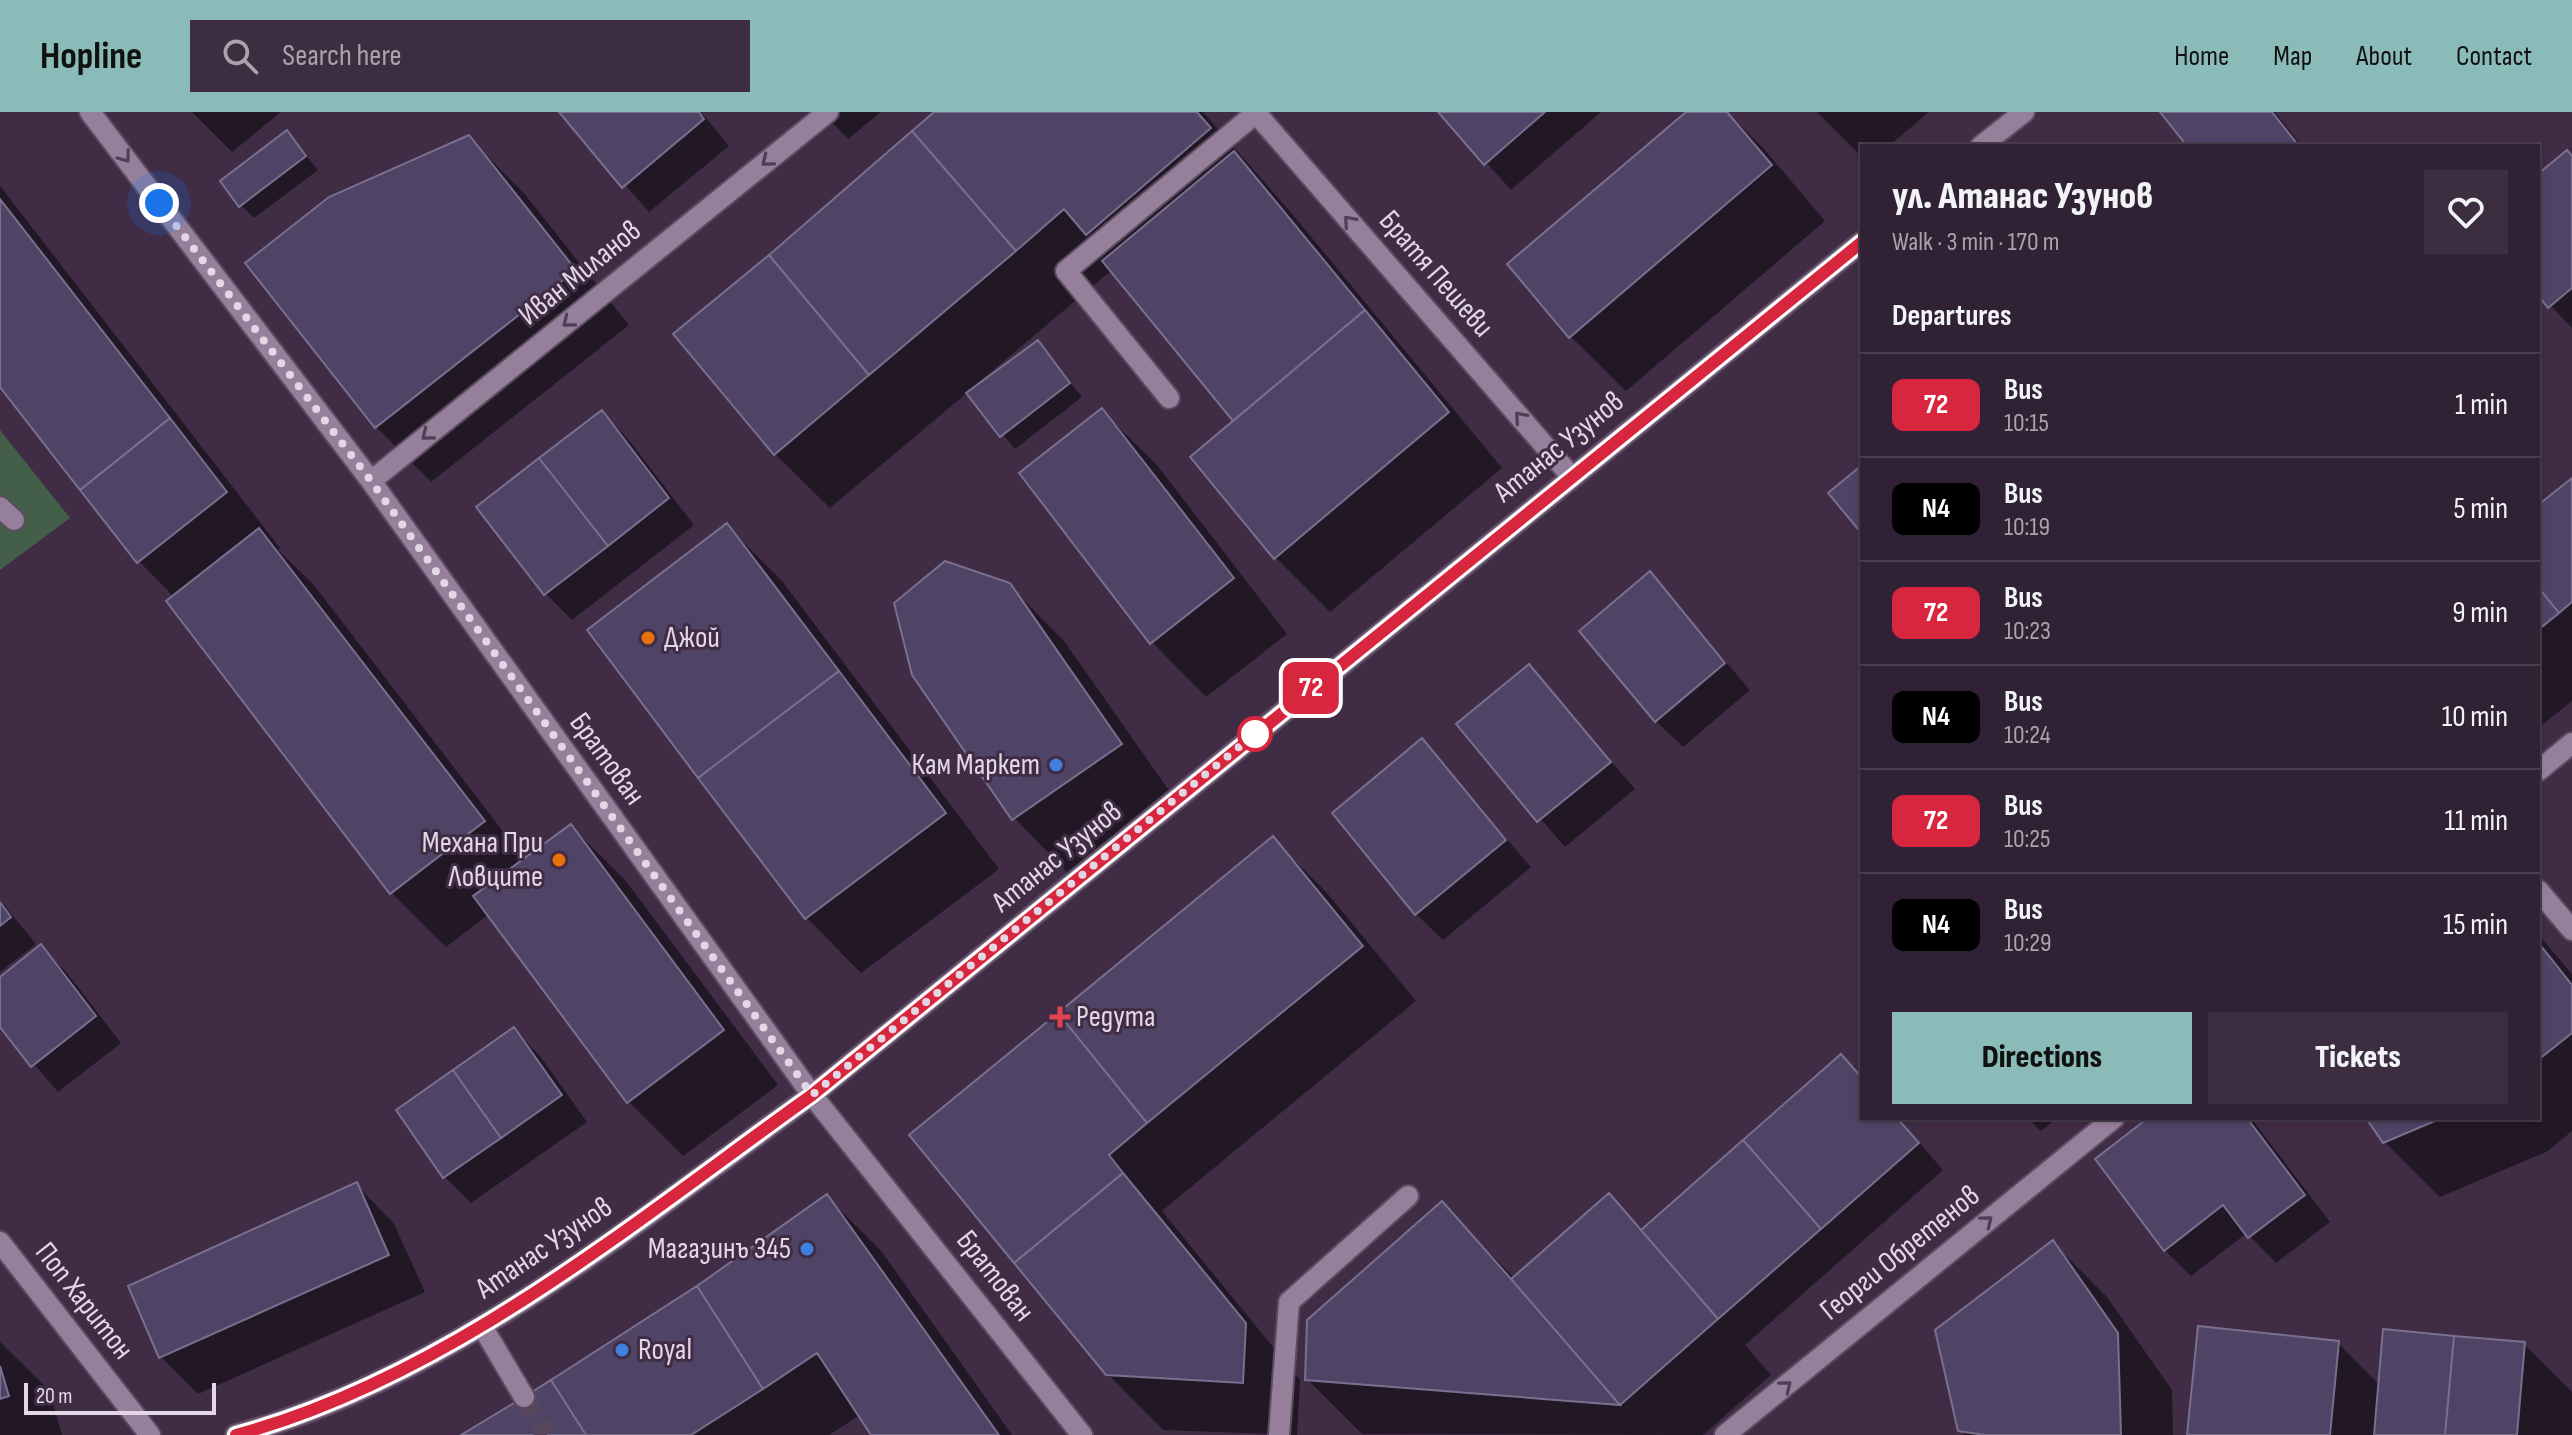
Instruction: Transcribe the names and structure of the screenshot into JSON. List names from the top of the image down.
{
  "streets": {
    "street": [
      "Иван Миланов",
      "Братя Пешеви",
      "Атанас Узунов",
      "Братован",
      "Георги Обретенов",
      "Поп Харитон"
    ]
  },
  "crossings": [
    ["Иван Миланов", "Братован"],
    ["Братя Пешеви", "Атанас Узунов"],
    ["Атанас Узунов", "Братован"]
  ],
  "one_way": ["Иван Миланов", "Братя Пешеви", "Георги Обретенов"],
  "places": {
    "other": [
      "Джой",
      "Кам Маркет",
      "Механа При Ловците",
      "Магазинъ 345",
      "Royal"
    ],
    "health": ["Редута"]
  },
  "lines": ["bus line 72"],
  "scale_bar": "20 m",
  "page": {
    "header": "Hopline",
    "search": "Search here",
    "nav": [
      "Home",
      "Map",
      "About",
      "Contact"
    ],
    "on_map": "72",
    "heading": [
      ["ул. Атанас Узунов", "Walk · 3 min · 170 m"],
      "Departures"
    ],
    "list": [
      {
        "mark": "72",
        "name": "Bus",
        "note": "10:15",
        "value": "1 min"
      },
      {
        "mark": "N4",
        "name": "Bus",
        "note": "10:19",
        "value": "5 min"
      },
      {
        "mark": "72",
        "name": "Bus",
        "note": "10:23",
        "value": "9 min"
      },
      {
        "mark": "N4",
        "name": "Bus",
        "note": "10:24",
        "value": "10 min"
      },
      {
        "mark": "72",
        "name": "Bus",
        "note": "10:25",
        "value": "11 min"
      },
      {
        "mark": "N4",
        "name": "Bus",
        "note": "10:29",
        "value": "15 min"
      }
    ],
    "buttons": ["Directions", "Tickets"],
    "scale": "20 m"
  }
}
